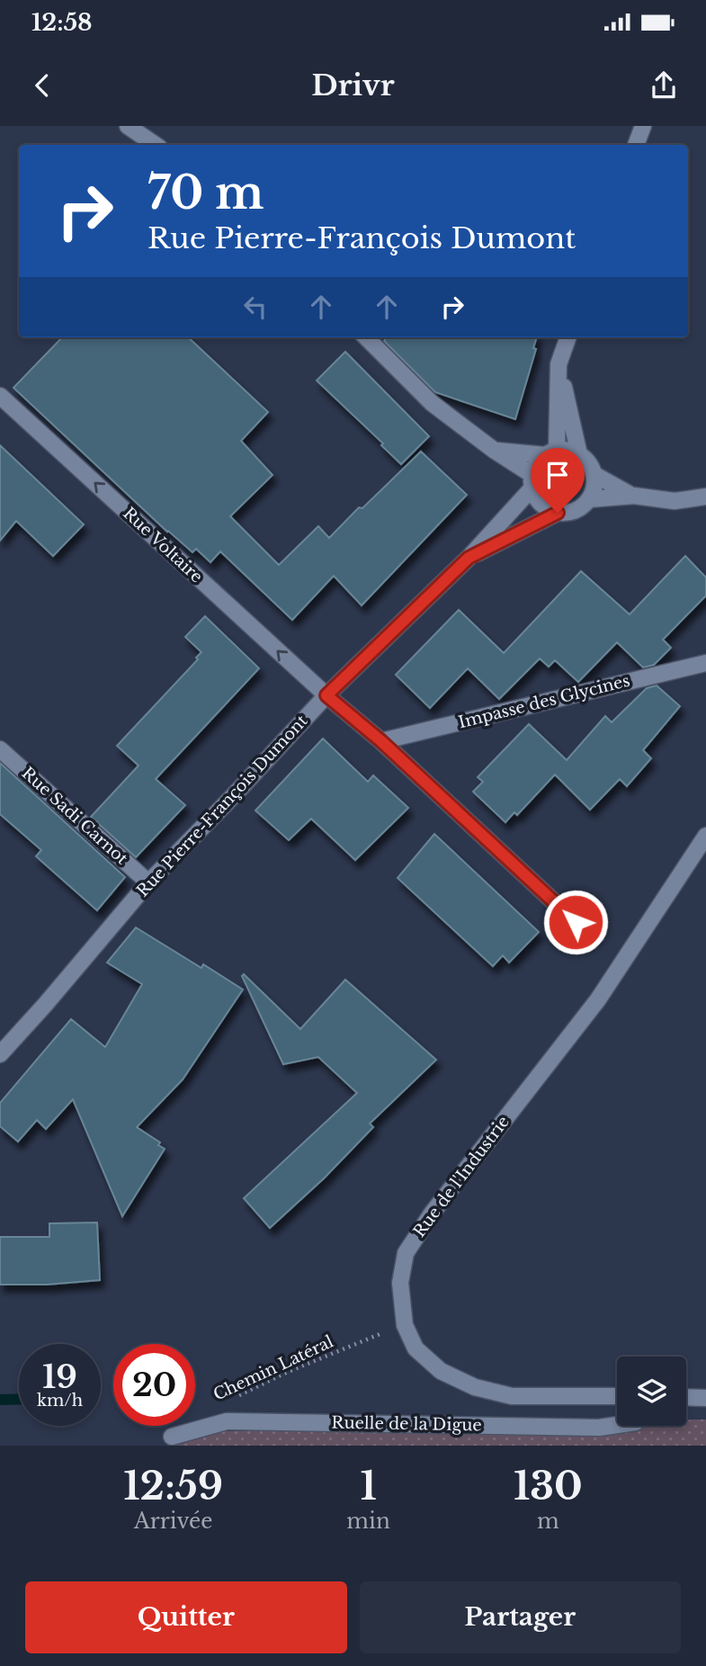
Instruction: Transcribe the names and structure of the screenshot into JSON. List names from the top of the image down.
{
  "streets": {
    "street": [
      "Rue Voltaire",
      "Impasse des Glycines",
      "Rue Pierre-François Dumont",
      "Rue Sadi Carnot",
      "Rue de l'Industrie",
      "Ruelle de la Digue"
    ],
    "path": ["Chemin Latéral"]
  },
  "crossings": [
    ["Rue Voltaire", "Impasse des Glycines"],
    ["Rue Voltaire", "Rue Pierre-François Dumont"],
    ["Rue Pierre-François Dumont", "Rue Sadi Carnot"],
    ["Rue de l'Industrie", "Chemin Latéral"]
  ],
  "one_way": ["Rue Voltaire"],
  "page": {
    "status": "12:58",
    "header": "Drivr",
    "turn": ["70 m", "Rue Pierre-François Dumont"],
    "speed": "19 km/h",
    "limit": "20",
    "eta": [
      "12:59",
      "Arrivée",
      "1",
      "min",
      "130",
      "m"
    ],
    "buttons": ["Quitter", "Partager"]
  }
}
